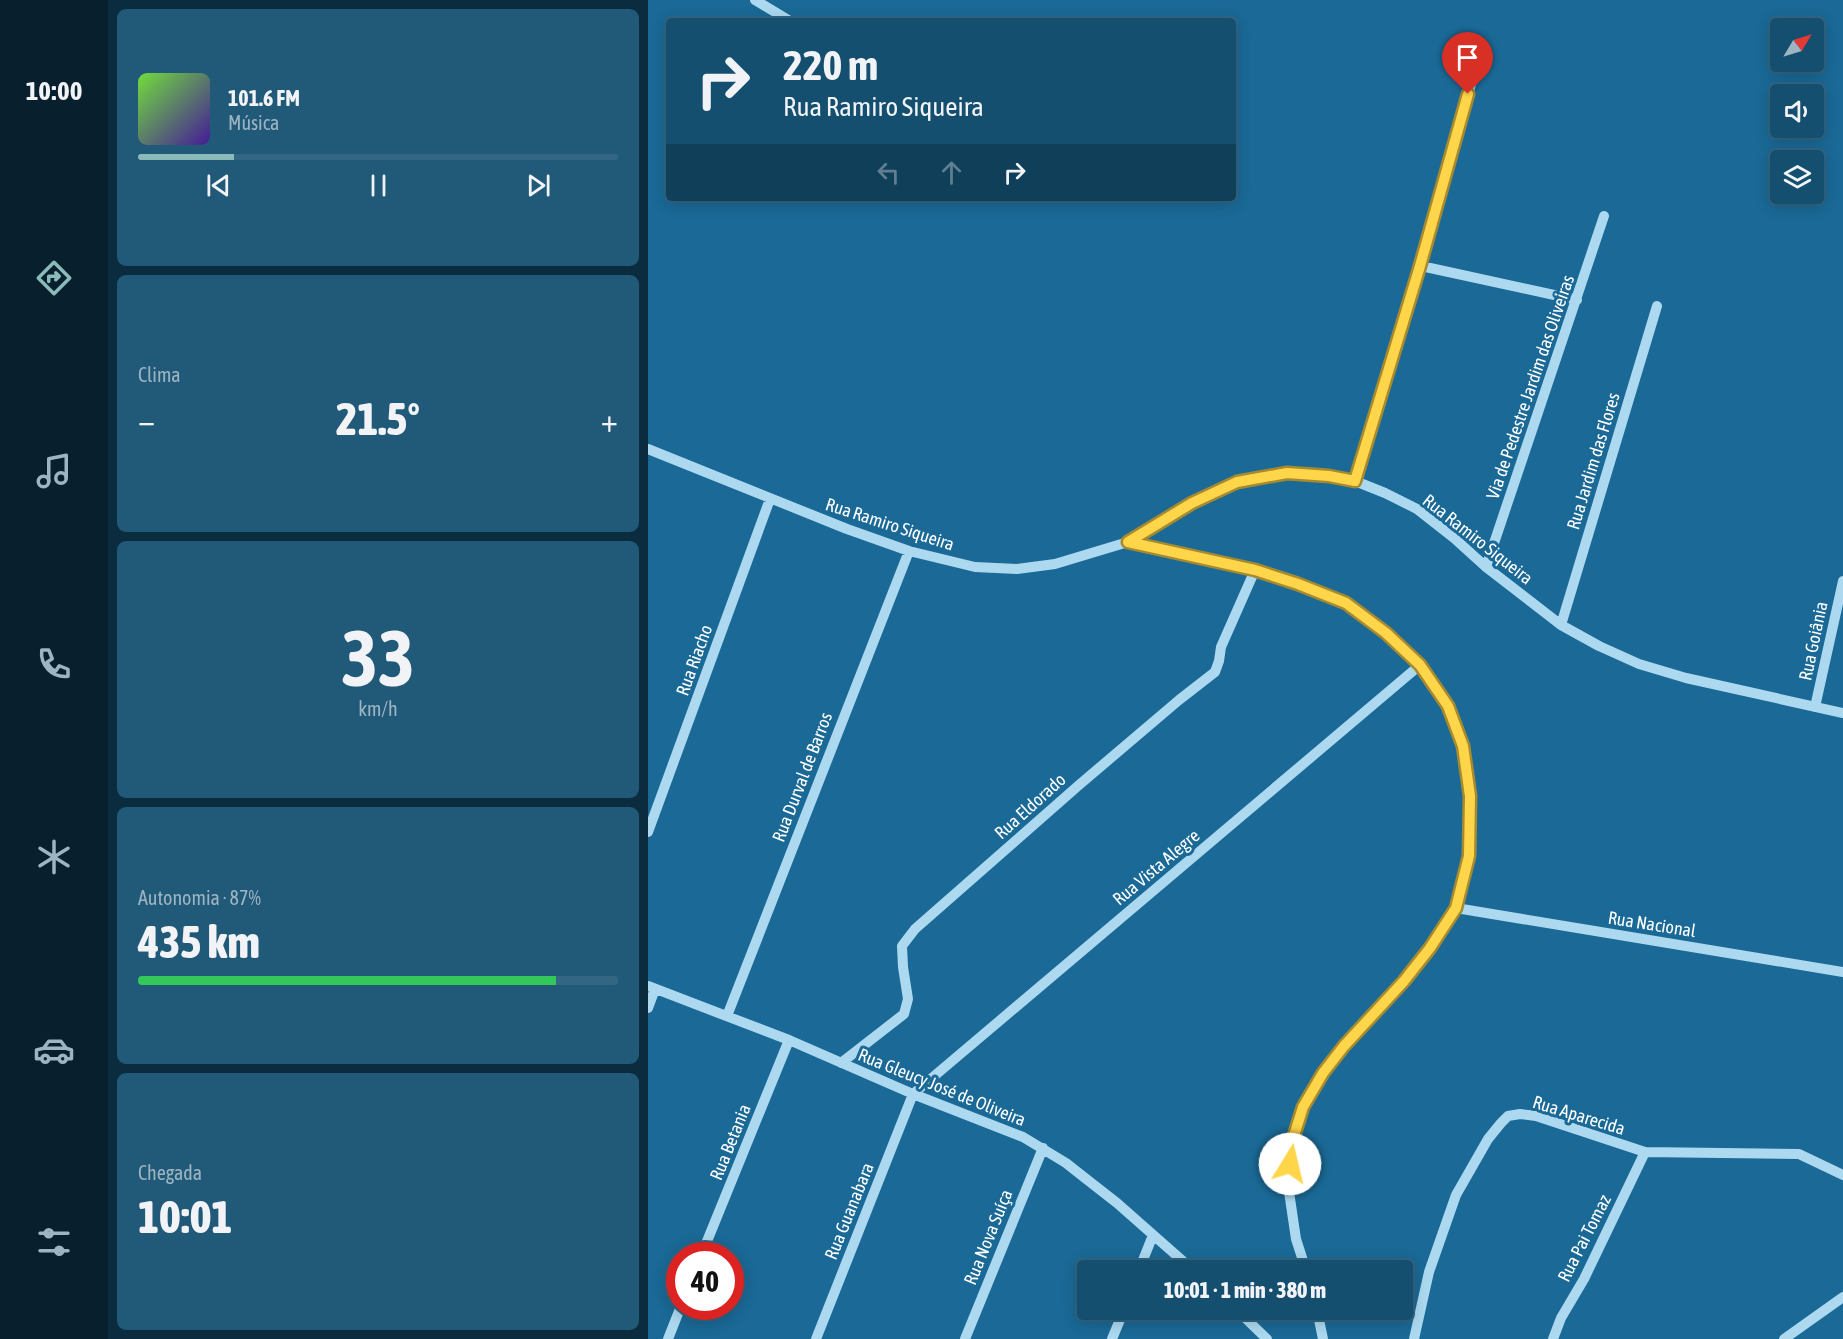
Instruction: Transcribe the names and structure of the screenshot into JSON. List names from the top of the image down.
{
  "streets": {
    "street": [
      "Via de Pedestre Jardim das Oliveiras",
      "Rua Jardim das Flores",
      "Rua Ramiro Siqueira",
      "Rua Goiânia",
      "Rua Riacho",
      "Rua Durval de Barros",
      "Rua Eldorado",
      "Rua Vista Alegre",
      "Rua Nacional",
      "Rua Gleucy José de Oliveira",
      "Rua Aparecida",
      "Rua Betania",
      "Rua Guanabara",
      "Rua Nova Suíça",
      "Rua Pai Tomaz"
    ]
  },
  "crossings": [
    ["Via de Pedestre Jardim das Oliveiras", "Rua Ramiro Siqueira"],
    ["Rua Jardim das Flores", "Rua Ramiro Siqueira"],
    ["Rua Ramiro Siqueira", "Rua Goiânia"],
    ["Rua Ramiro Siqueira", "Rua Riacho"],
    ["Rua Ramiro Siqueira", "Rua Durval de Barros"],
    ["Rua Durval de Barros", "Rua Gleucy José de Oliveira"],
    ["Rua Eldorado", "Rua Gleucy José de Oliveira"],
    ["Rua Vista Alegre", "Rua Gleucy José de Oliveira"],
    ["Rua Vista Alegre", "Rua Guanabara"],
    ["Rua Gleucy José de Oliveira", "Rua Betania"],
    ["Rua Gleucy José de Oliveira", "Rua Guanabara"],
    ["Rua Gleucy José de Oliveira", "Rua Nova Suíça"],
    ["Rua Aparecida", "Rua Pai Tomaz"]
  ],
  "north": "top right",
  "page": {
    "tabs": "10:00",
    "turn": ["220 m", "Rua Ramiro Siqueira"],
    "song": ["101.6 FM", "Música"],
    "tile": [
      "Clima",
      ["33", "km/h"],
      ["Autonomia · 87%", "435 km"],
      ["Chegada", "10:01"]
    ],
    "heat": ["−", "21.5°", "+"],
    "limit": "40",
    "trip": "10:01 · 1 min · 380 m"
  }
}
